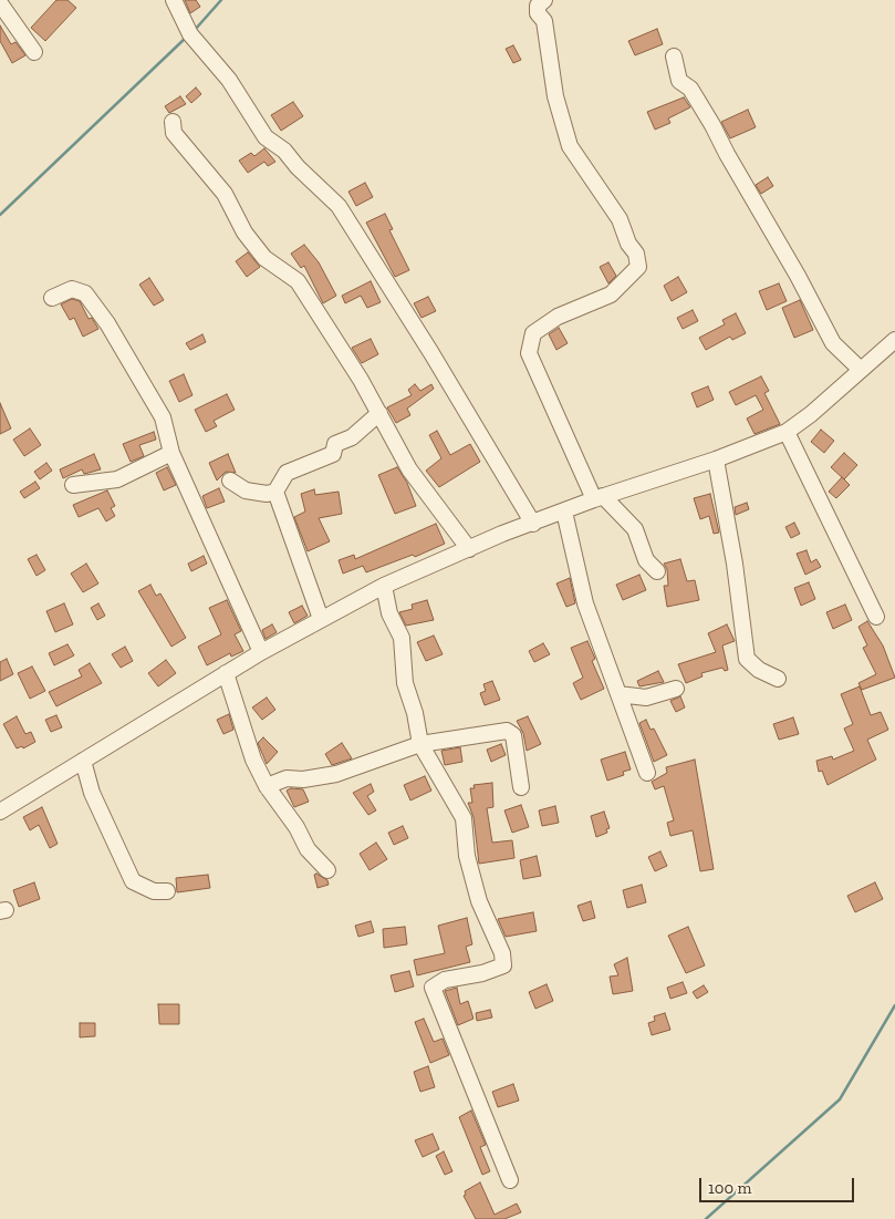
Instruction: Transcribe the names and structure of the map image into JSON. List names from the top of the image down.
{
  "scale_bar": "100 m"
}
